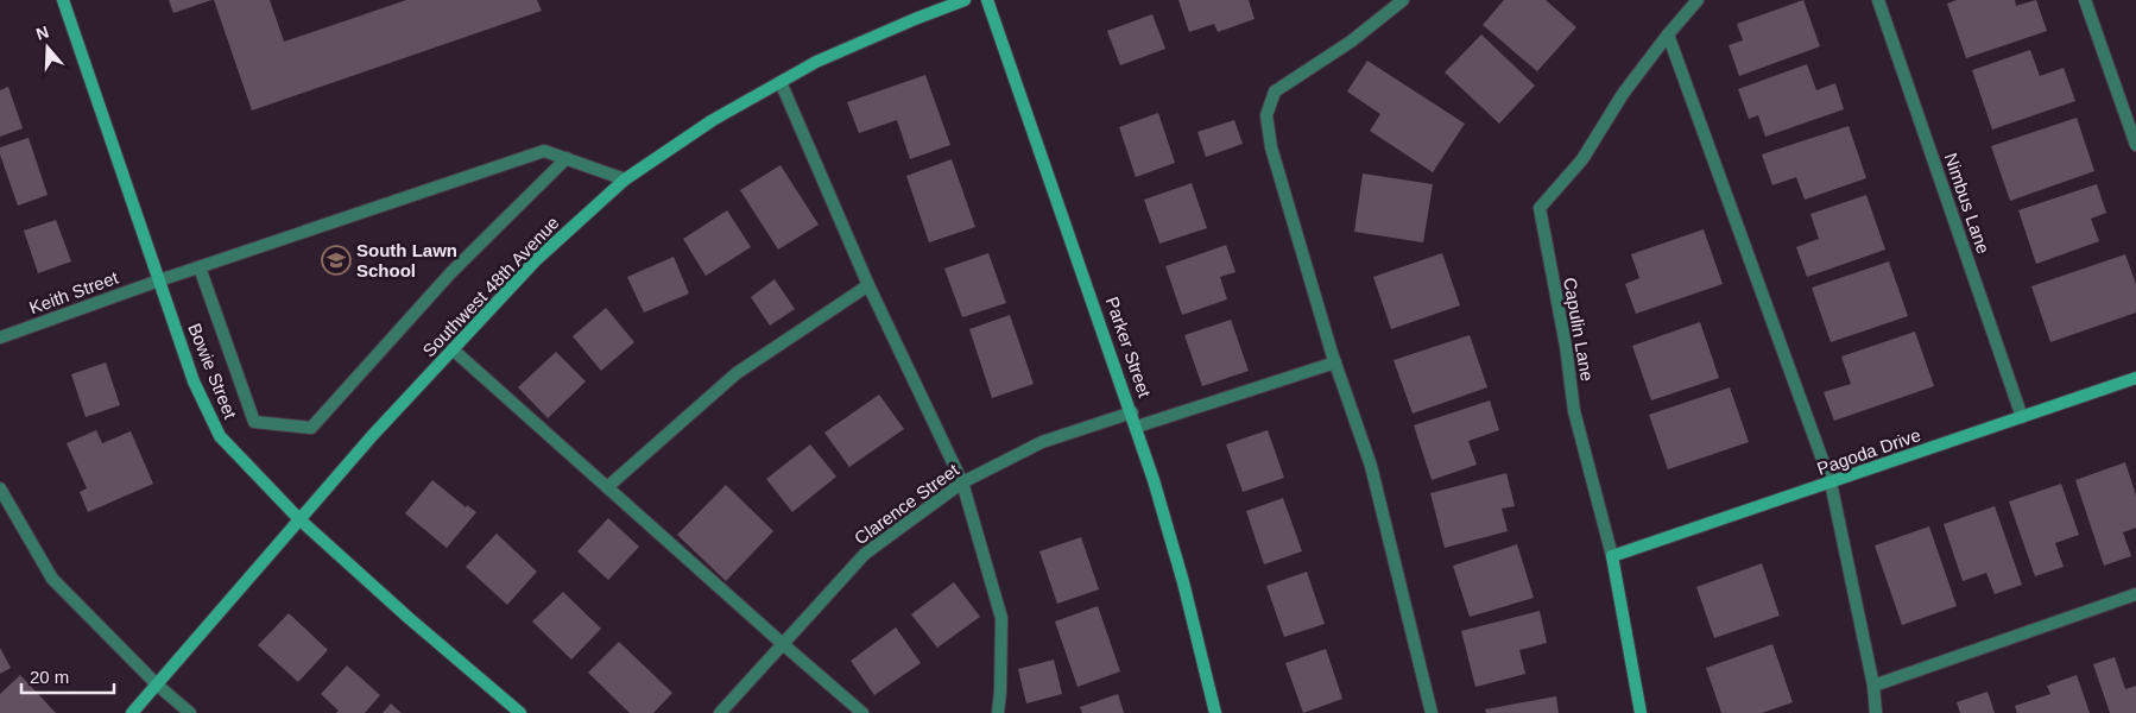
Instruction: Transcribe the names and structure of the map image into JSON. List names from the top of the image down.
{
  "streets": {
    "street": [
      "Nimbus Lane",
      "Southwest 48th Avenue",
      "Keith Street",
      "Capulin Lane",
      "Parker Street",
      "Bowie Street",
      "Pagoda Drive",
      "Clarence Street"
    ]
  },
  "crossings": [
    ["Nimbus Lane", "Pagoda Drive"],
    ["Southwest 48th Avenue", "Keith Street"],
    ["Southwest 48th Avenue", "Bowie Street"],
    ["Keith Street", "Bowie Street"],
    ["Capulin Lane", "Pagoda Drive"],
    ["Parker Street", "Clarence Street"]
  ],
  "places": {
    "school or university": ["South Lawn School"]
  },
  "scale_bar": "20 m",
  "north": "top"
}
